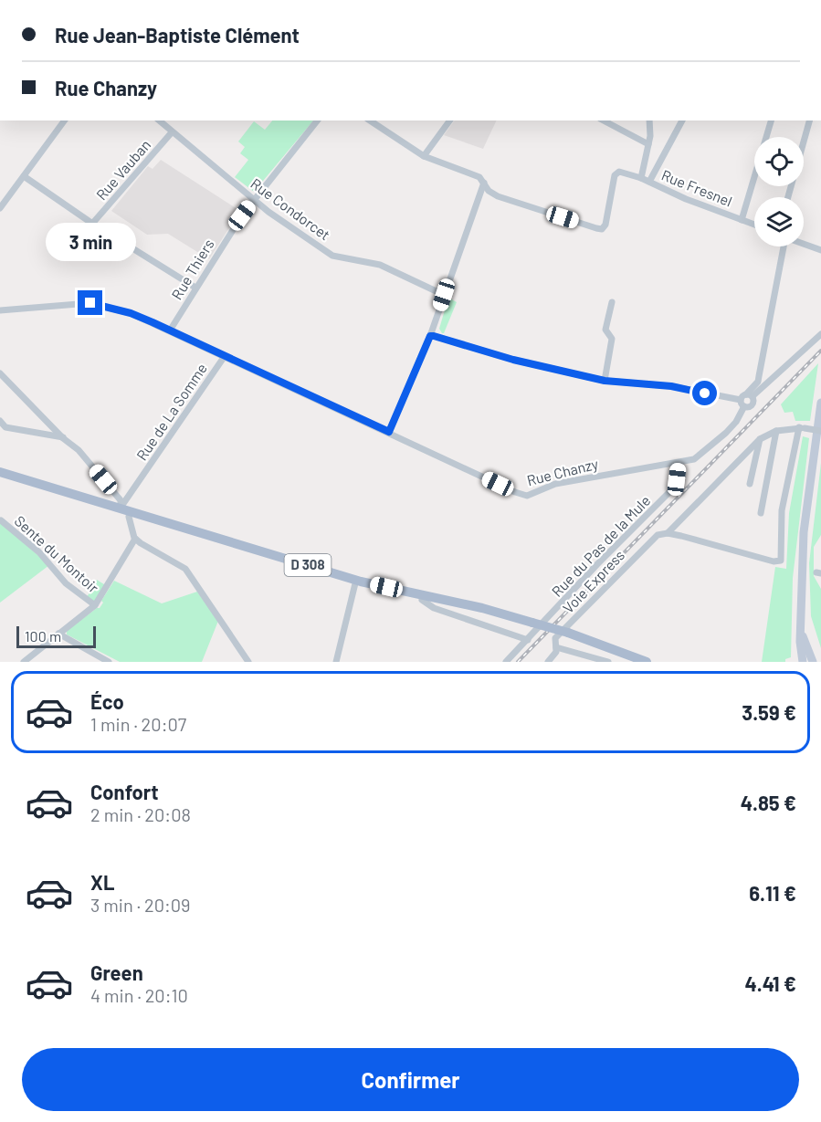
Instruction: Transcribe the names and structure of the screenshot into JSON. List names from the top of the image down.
{
  "streets": {
    "main road": ["D 308"],
    "street": [
      "Rue Vauban",
      "Rue Fresnel",
      "Rue Condorcet",
      "Rue Thiers",
      "Rue de La Somme",
      "Rue Chanzy",
      "Rue du Pas de la Mule",
      "Sente du Montoir",
      "Voie Express"
    ]
  },
  "crossings": [
    ["Rue Vauban", "Rue Condorcet"],
    ["Rue Condorcet", "Rue Thiers"],
    ["Rue Thiers", "Rue Chanzy"],
    ["Rue de La Somme", "Rue Chanzy"],
    ["Rue de La Somme", "D 308"],
    ["Rue Chanzy", "Rue du Pas de la Mule"]
  ],
  "scale_bar": "100 m",
  "page": {
    "banner": ["Rue Jean-Baptiste Clément", "Rue Chanzy"],
    "bubble": "3 min",
    "scale": "100 m",
    "list": [
      {
        "name": "Éco",
        "note": "1 min · 20:07",
        "value": "3.59 €"
      },
      {
        "name": "Confort",
        "note": "2 min · 20:08",
        "value": "4.85 €"
      },
      {
        "name": "XL",
        "note": "3 min · 20:09",
        "value": "6.11 €"
      },
      {
        "name": "Green",
        "note": "4 min · 20:10",
        "value": "4.41 €"
      }
    ],
    "buttons": "Confirmer"
  }
}
